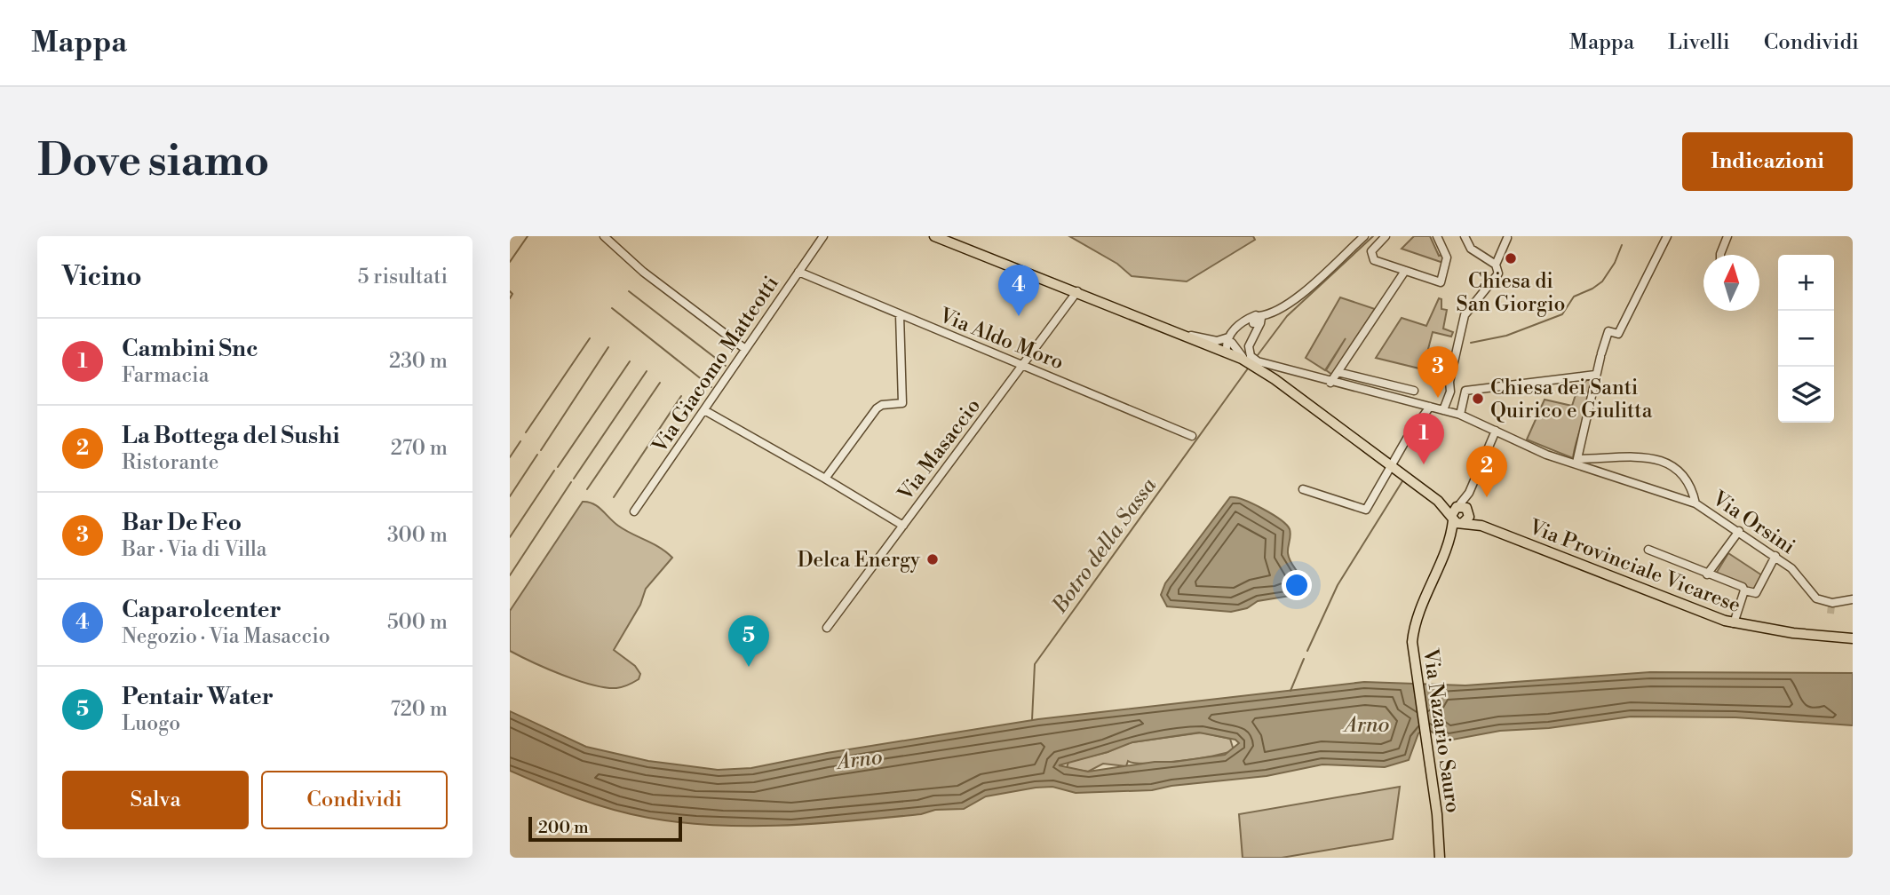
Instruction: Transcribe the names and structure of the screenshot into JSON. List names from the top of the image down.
{
  "streets": {
    "main road": ["Via Provinciale Vicarese", "Via Nazario Sauro"],
    "street": [
      "Via Aldo Moro",
      "Via Giacomo Matteotti",
      "Via Masaccio",
      "Via Orsini"
    ]
  },
  "crossings": [
    ["Via Aldo Moro", "Via Giacomo Matteotti"],
    ["Via Aldo Moro", "Via Masaccio"],
    ["Via Provinciale Vicarese", "Via Nazario Sauro"]
  ],
  "water": ["Botro della Sassa", "Arno"],
  "places": ["Chiesa di San Giorgio", "Chiesa dei Santi Quirico e Giulitta", "Delca Energy"],
  "scale_bar": "200 m",
  "north": "top",
  "page": {
    "header": "Mappa",
    "nav": ["Mappa", "Livelli", "Condividi"],
    "buttons": [
      "Indicazioni",
      ["Salva", "Condividi"]
    ],
    "title": "Dove siamo",
    "heading": ["Vicino", "5 risultati"],
    "map_buttons": ["+", "−"],
    "pins": [
      "4",
      "3",
      "1",
      "2",
      "5"
    ],
    "list": [
      {
        "mark": "1",
        "name": "Cambini Snc",
        "note": "Farmacia",
        "value": "230 m"
      },
      {
        "mark": "2",
        "name": "La Bottega del Sushi",
        "note": "Ristorante",
        "value": "270 m"
      },
      {
        "mark": "3",
        "name": "Bar De Feo",
        "note": "Bar · Via di Villa",
        "value": "300 m"
      },
      {
        "mark": "4",
        "name": "Caparolcenter",
        "note": "Negozio · Via Masaccio",
        "value": "500 m"
      },
      {
        "mark": "5",
        "name": "Pentair Water",
        "note": "Luogo",
        "value": "720 m"
      }
    ],
    "scale": "200 m"
  }
}
